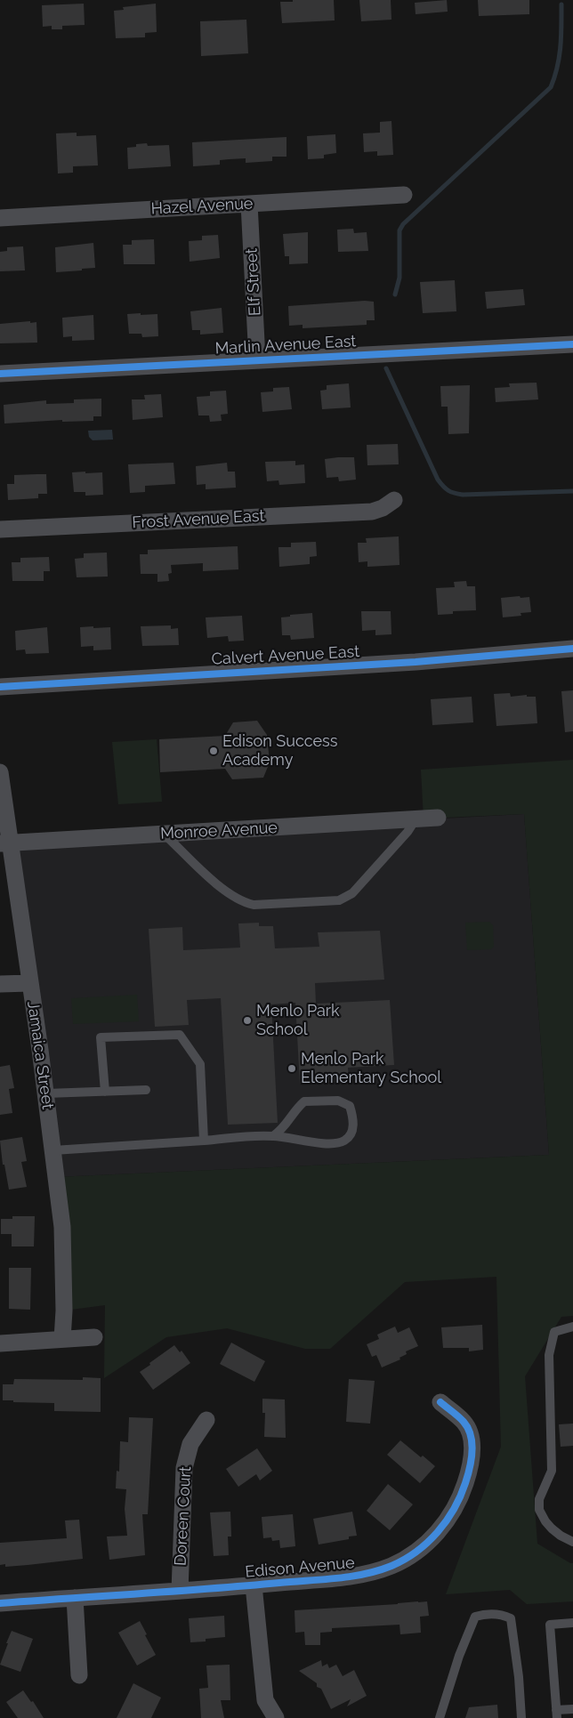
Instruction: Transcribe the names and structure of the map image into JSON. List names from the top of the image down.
{
  "streets": {
    "street": [
      "Hazel Avenue",
      "Elf Street",
      "Marlin Avenue East",
      "Frost Avenue East",
      "Calvert Avenue East",
      "Monroe Avenue",
      "Jamaica Street",
      "Doreen Court",
      "Edison Avenue"
    ]
  },
  "crossings": [
    ["Hazel Avenue", "Elf Street"],
    ["Elf Street", "Marlin Avenue East"],
    ["Monroe Avenue", "Jamaica Street"],
    ["Doreen Court", "Edison Avenue"]
  ],
  "places": ["Edison Success Academy", "Menlo Park School", "Menlo Park Elementary School"]
}
